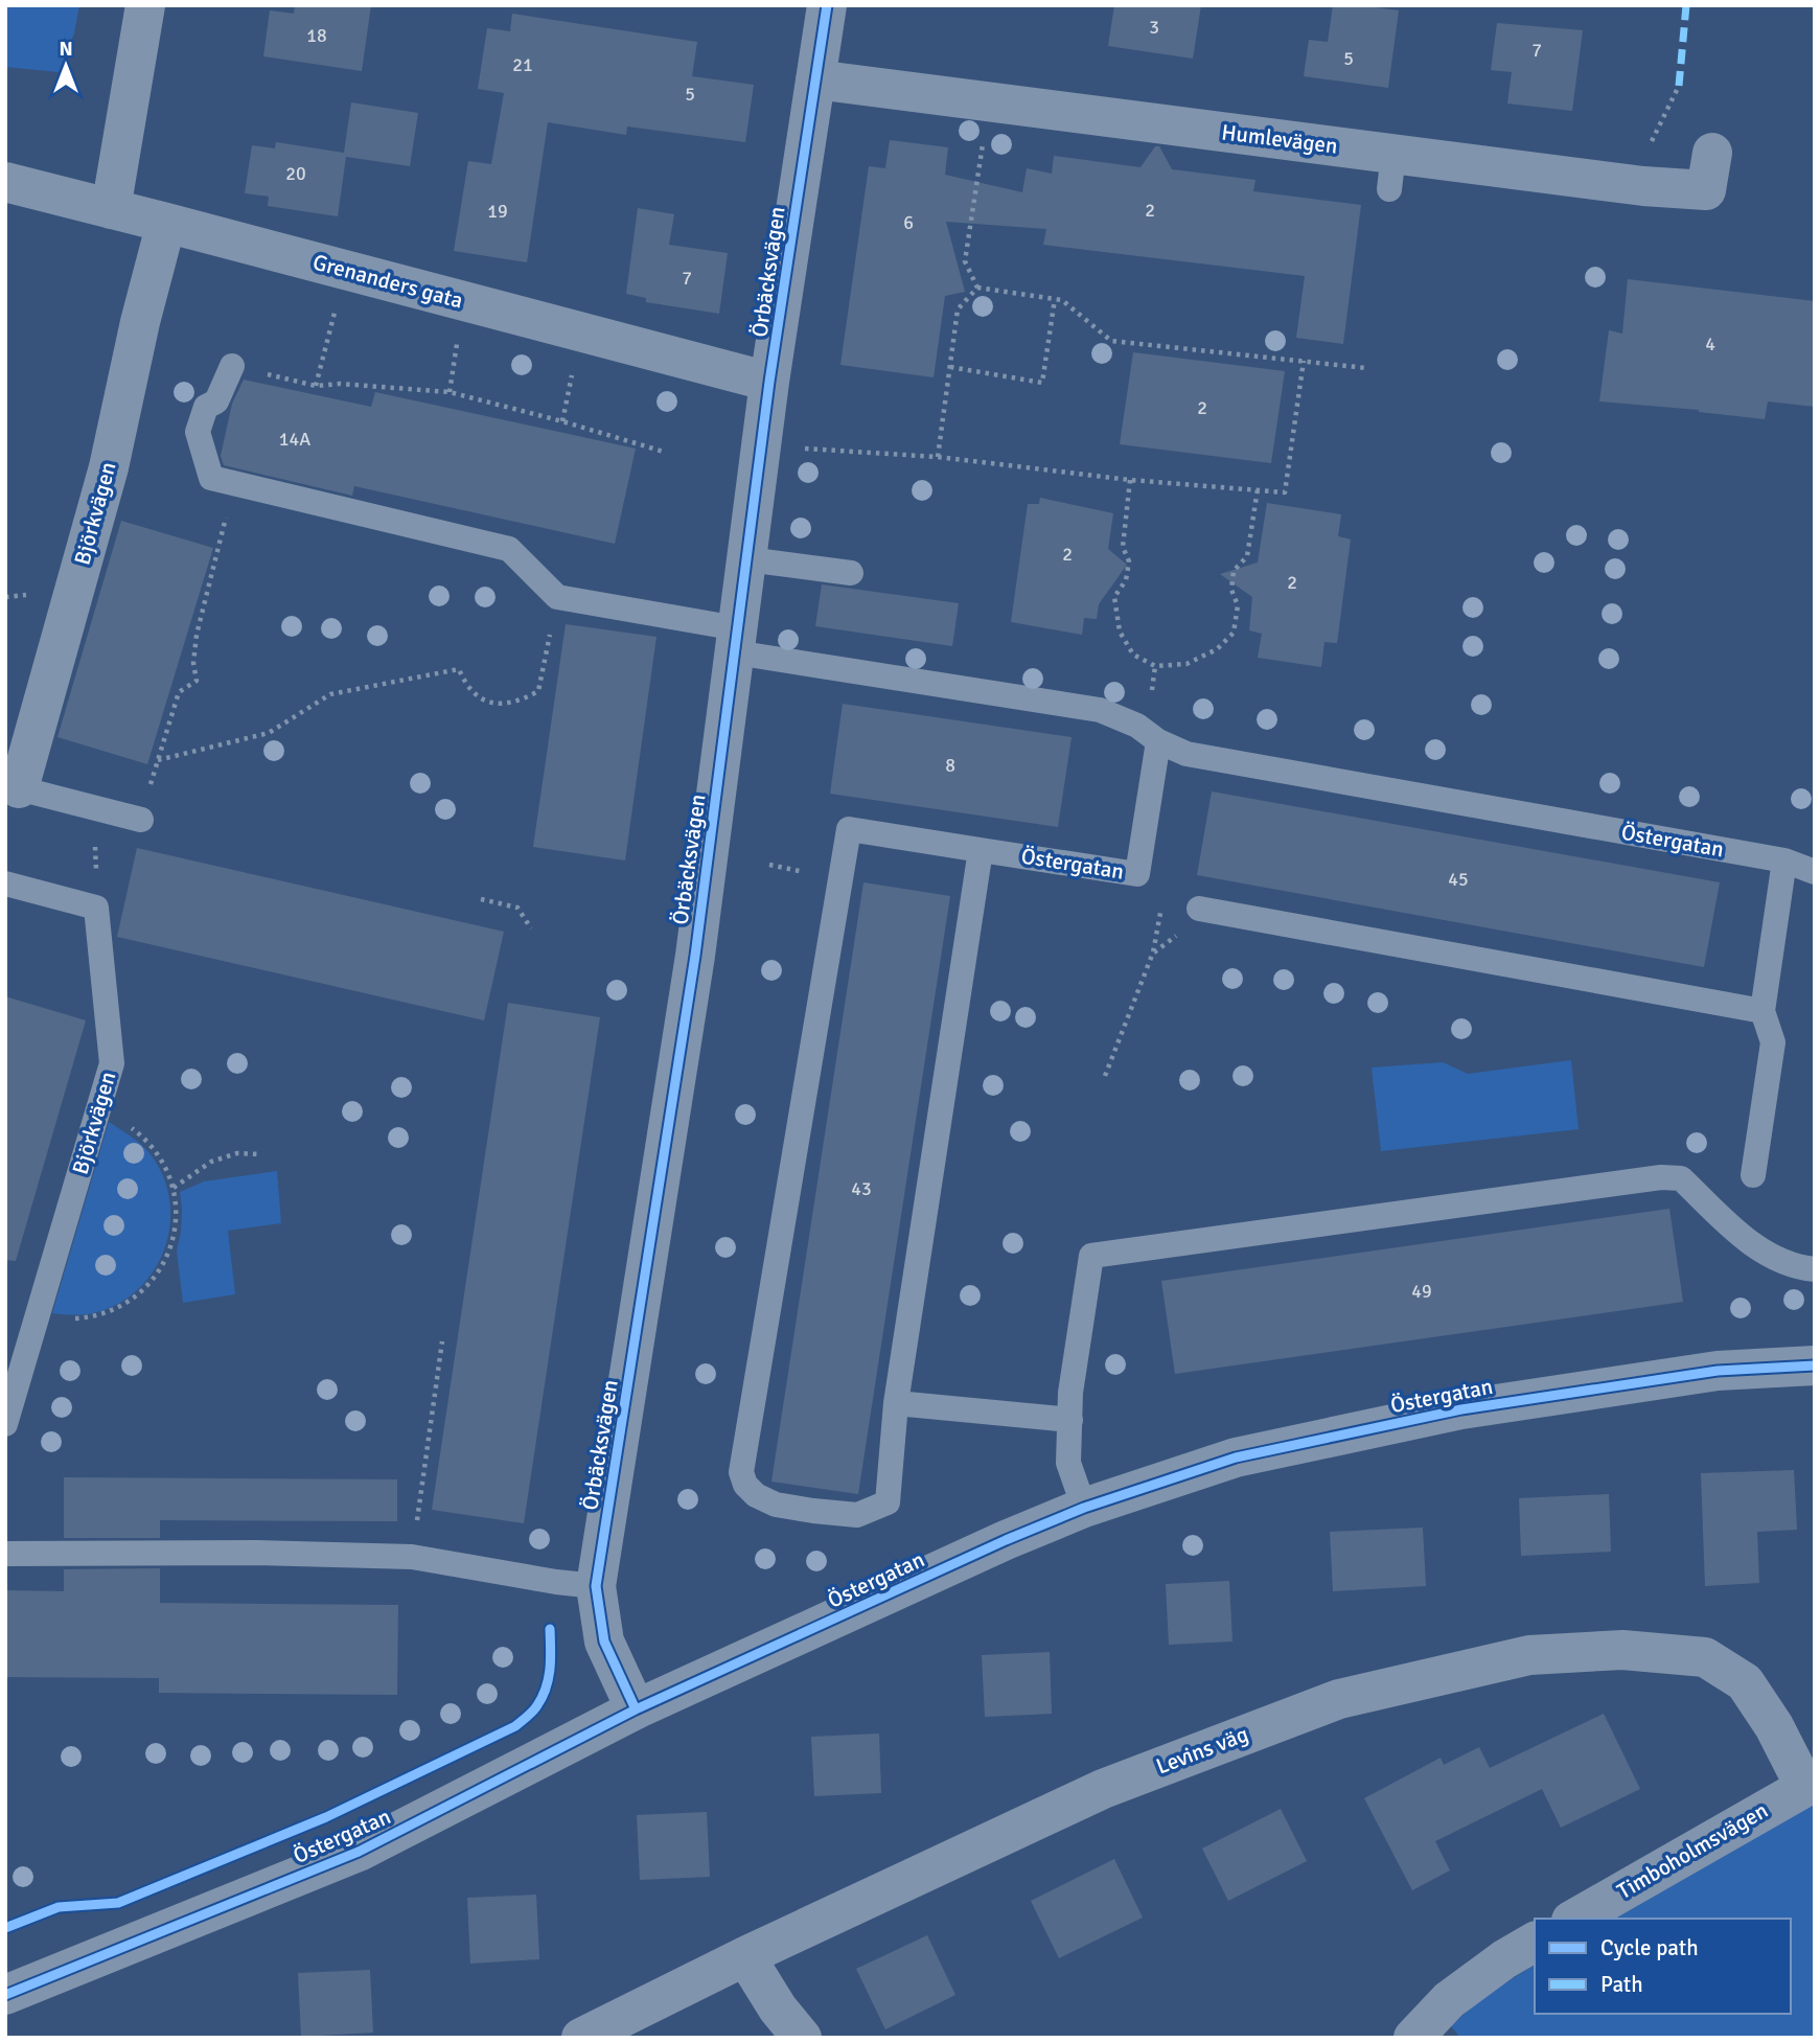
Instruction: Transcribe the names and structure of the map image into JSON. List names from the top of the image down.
{
  "streets": {
    "street": [
      "Humlevägen",
      "Örbäcksvägen",
      "Grenanders gata",
      "Björkvägen",
      "Östergatan",
      "Levins väg",
      "Timboholmsvägen"
    ]
  },
  "crossings": [
    ["Humlevägen", "Örbäcksvägen"],
    ["Örbäcksvägen", "Grenanders gata"],
    ["Örbäcksvägen", "Östergatan"],
    ["Grenanders gata", "Björkvägen"],
    ["Levins väg", "Timboholmsvägen"]
  ],
  "house_numbers": [
    "3",
    "18",
    "7",
    "5",
    "21",
    "5",
    "20",
    "2",
    "19",
    "6",
    "7",
    "4",
    "2",
    "14A",
    "2",
    "2",
    "8",
    "45",
    "43",
    "49"
  ],
  "legend": ["Cycle path", "Path"],
  "north": "top"
}
